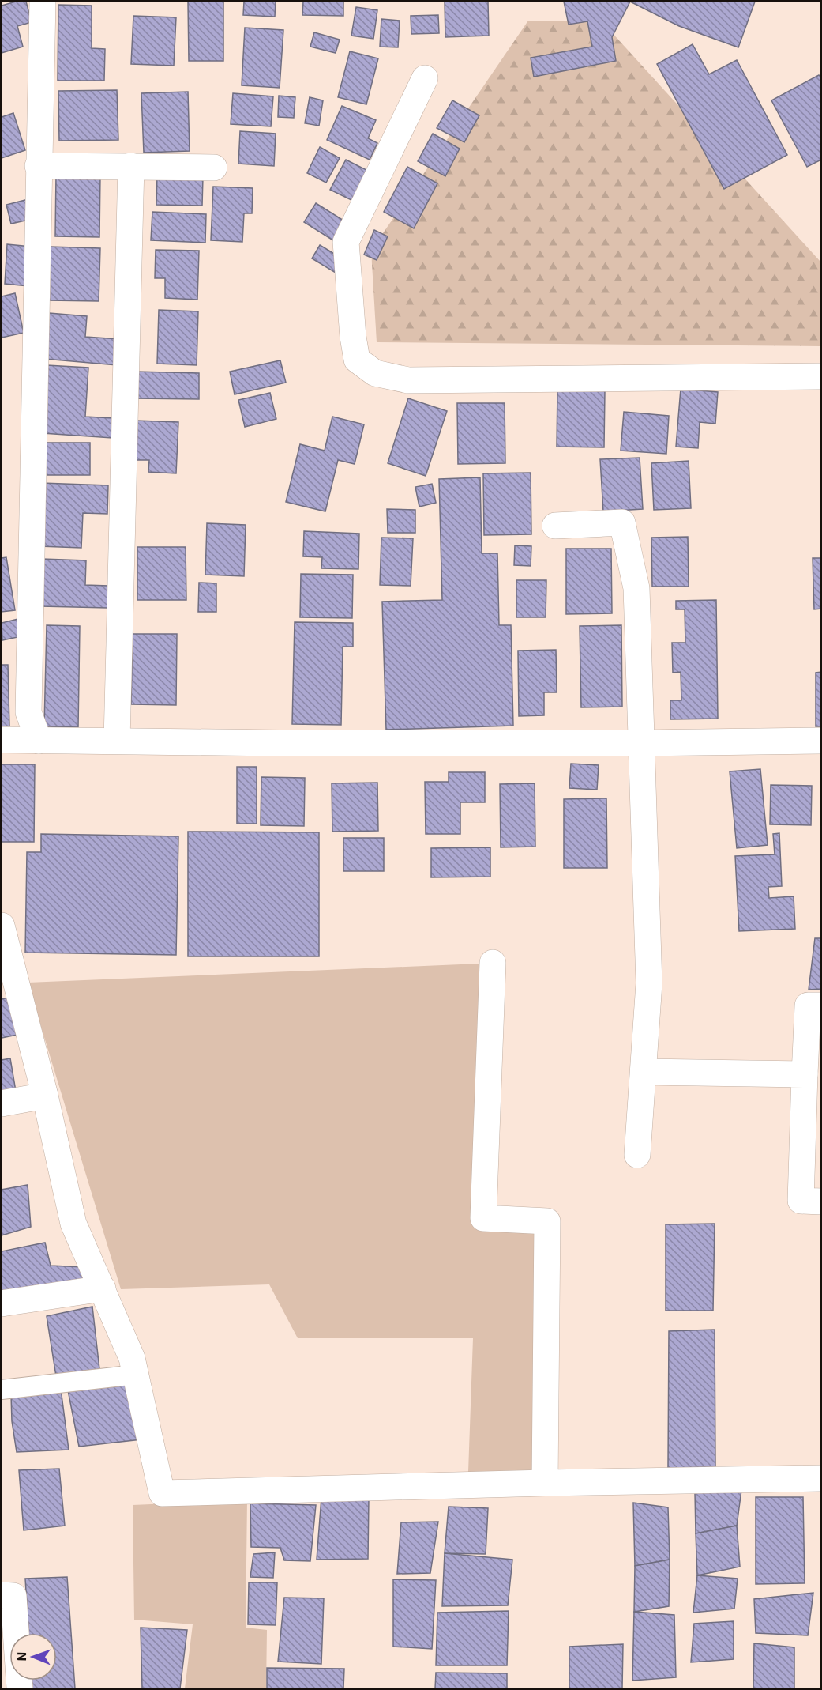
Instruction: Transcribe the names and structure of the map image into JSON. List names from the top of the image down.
{
  "north": "left"
}
